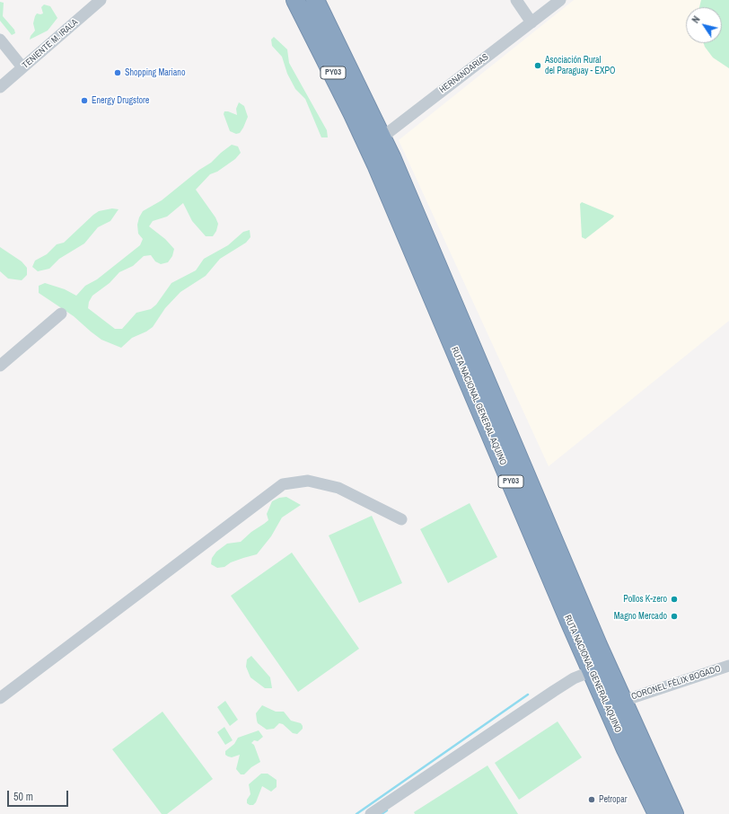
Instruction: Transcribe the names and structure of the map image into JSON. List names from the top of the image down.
{
  "streets": {
    "highway": ["PY03", "RUTA NACIONAL GENERAL AQUINO"],
    "street": ["TENIENTE M. IRALA", "HERNANDARIAS", "CORONEL FÉLIX BOGADO"]
  },
  "crossings": [
    ["HERNANDARIAS", "RUTA NACIONAL GENERAL AQUINO"],
    ["RUTA NACIONAL GENERAL AQUINO", "CORONEL FÉLIX BOGADO"]
  ],
  "places": [
    "Asociación Rural del Paraguay - EXPO",
    "Shopping Mariano",
    "Energy Drugstore",
    "Pollos K-zero",
    "Magno Mercado",
    "Petropar"
  ],
  "scale_bar": "50 m",
  "north": "top left"
}
